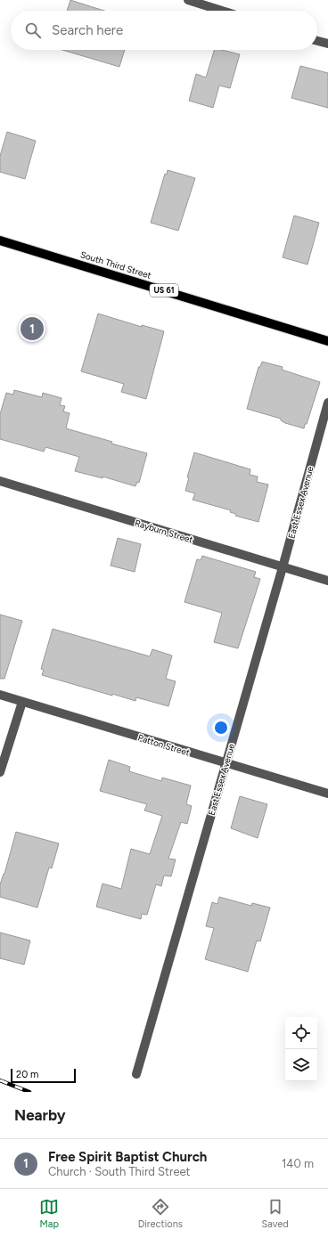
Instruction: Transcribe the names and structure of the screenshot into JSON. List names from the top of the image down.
{
  "streets": {
    "main road": ["South Third Street", "US 61"],
    "street": ["East Essex Avenue", "Rayburn Street", "Patton Street"]
  },
  "crossings": [
    ["East Essex Avenue", "Rayburn Street"],
    ["East Essex Avenue", "Patton Street"]
  ],
  "scale_bar": "20 m",
  "page": {
    "search": "Search here",
    "pins": "1",
    "scale": "20 m",
    "heading": "Nearby",
    "list": [
      {
        "mark": "1",
        "name": "Free Spirit Baptist Church",
        "note": "Church · South Third Street",
        "value": "140 m"
      }
    ],
    "nav": ["Map", "Directions", "Saved"]
  }
}
